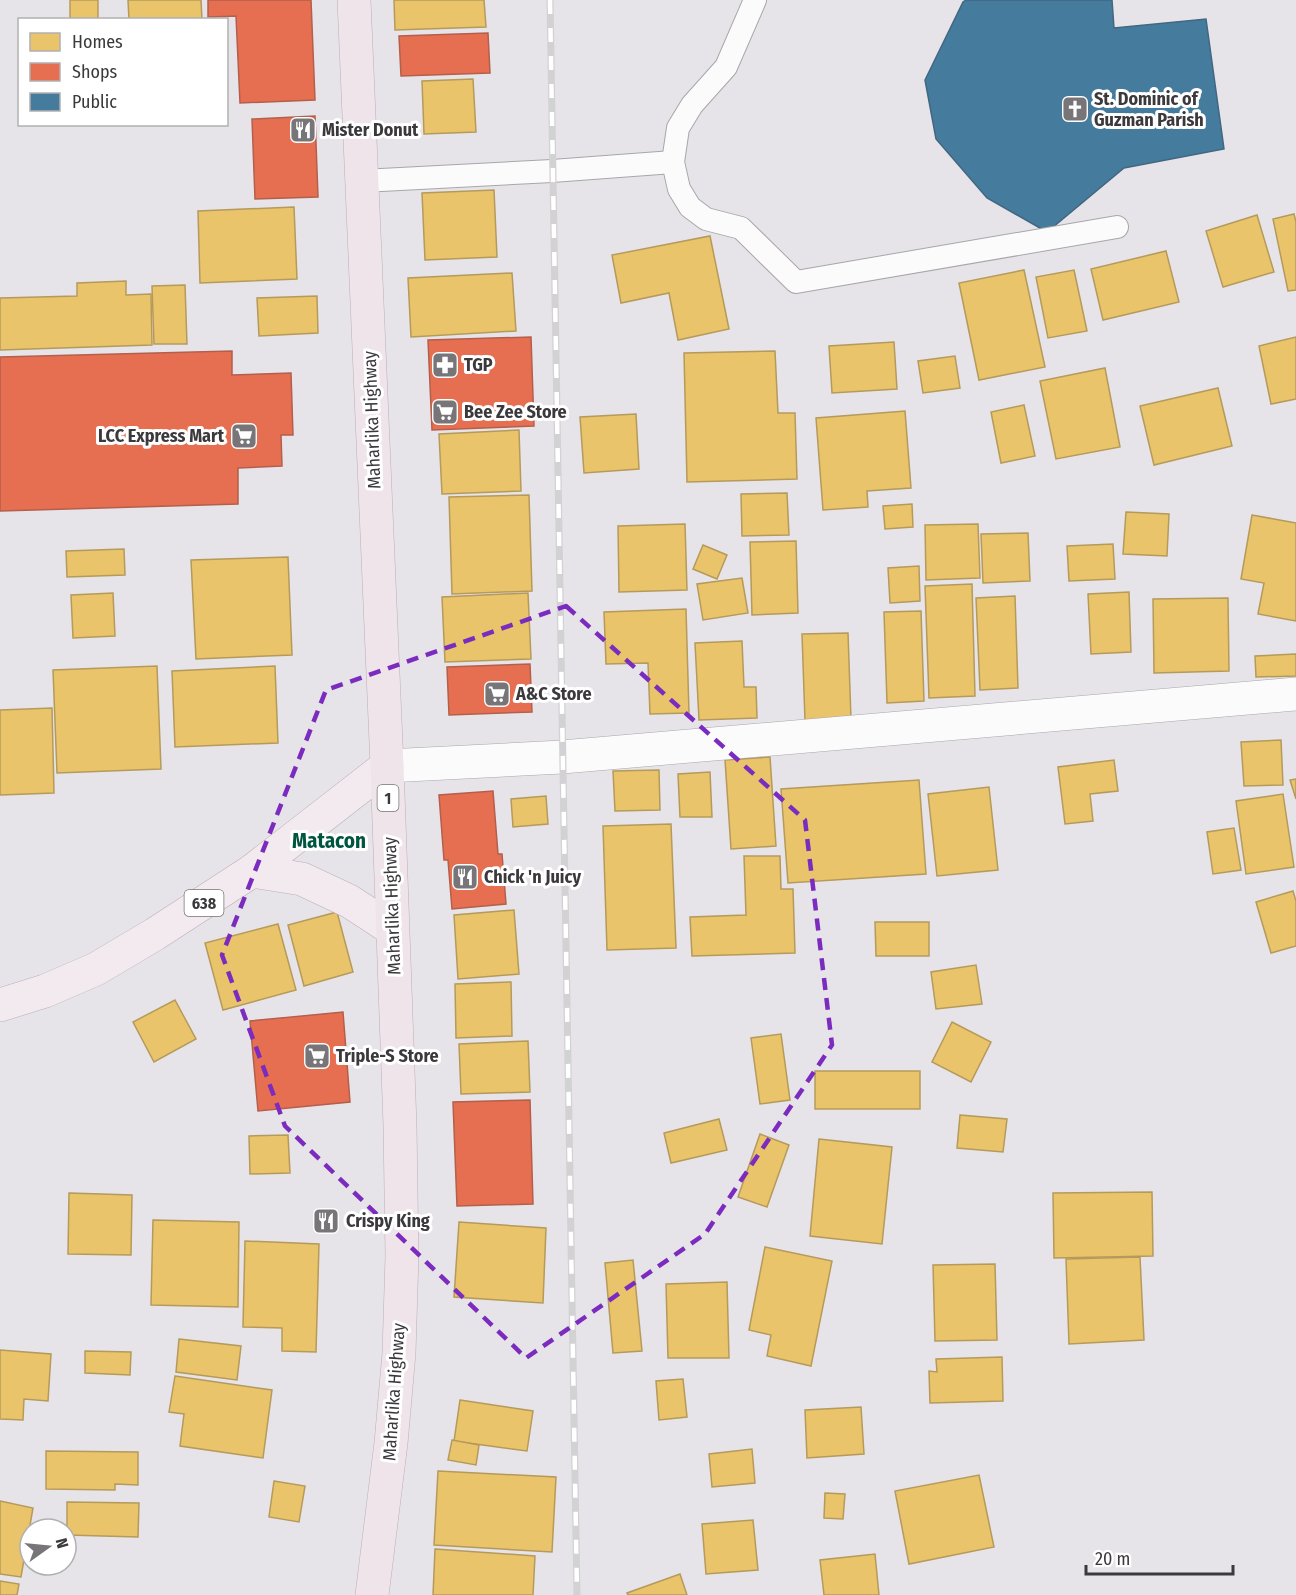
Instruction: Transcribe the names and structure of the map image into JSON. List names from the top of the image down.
{
  "streets": {
    "highway": ["Maharlika Highway", "1"],
    "main road": ["638"]
  },
  "crossings": [
    ["Maharlika Highway", "638"]
  ],
  "districts": ["Matacon"],
  "places": {
    "church": ["St. Dominic of Guzman Parish"],
    "restaurant": ["Mister Donut", "Chick 'n Juicy", "Crispy King"],
    "pharmacy": ["TGP"],
    "supermarket": [
      "Bee Zee Store",
      "LCC Express Mart",
      "A&C Store",
      "Triple-S Store"
    ]
  },
  "legend": ["Homes", "Shops", "Public"],
  "scale_bar": "20 m",
  "north": "right"
}
